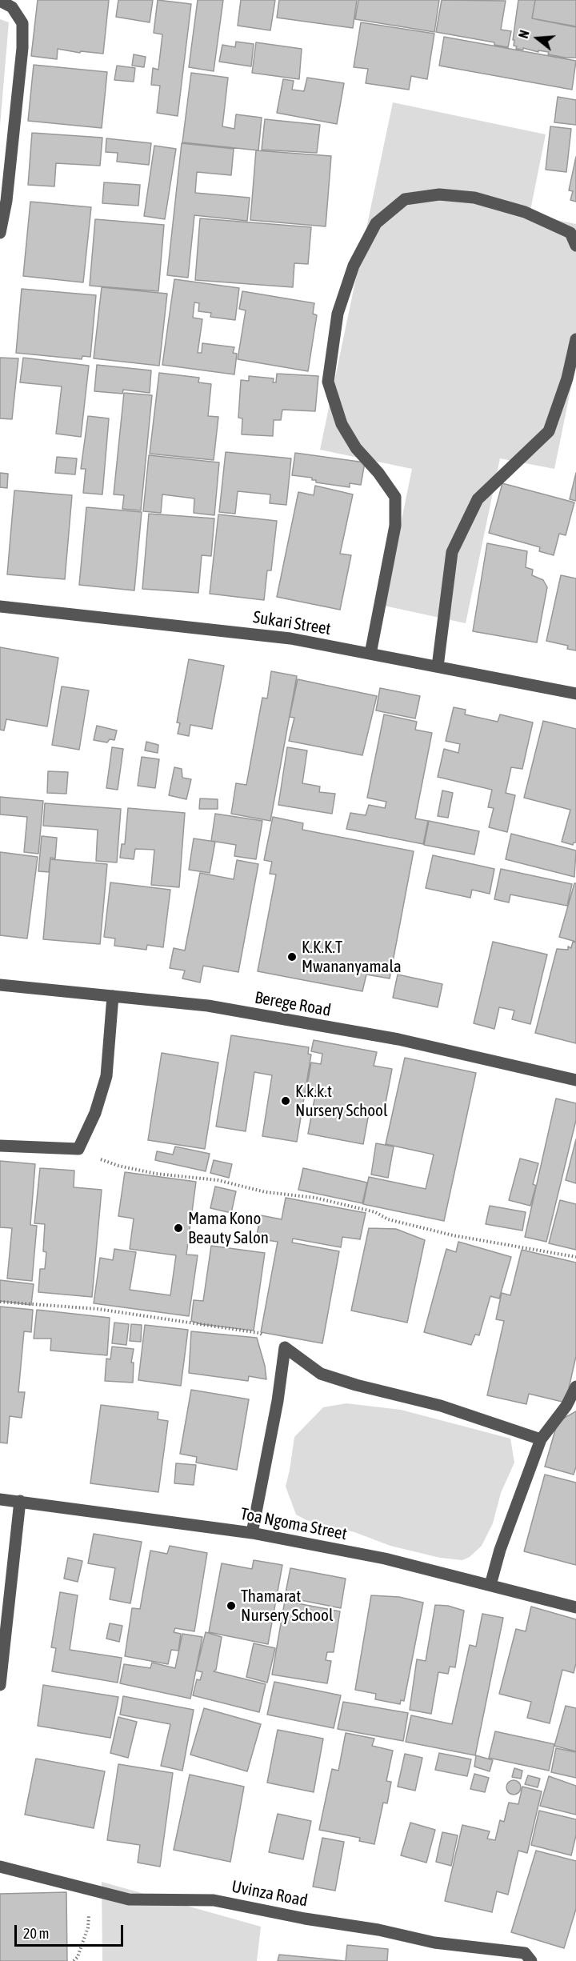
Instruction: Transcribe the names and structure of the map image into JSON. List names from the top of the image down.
{
  "streets": {
    "street": [
      "Sukari Street",
      "Berege Road",
      "Toa Ngoma Street",
      "Uvinza Road"
    ]
  },
  "places": [
    "K.K.K.T Mwananyamala",
    "K.k.k.t Nursery School",
    "Mama Kono Beauty Salon",
    "Thamarat Nursery School"
  ],
  "scale_bar": "20 m",
  "north": "left"
}
